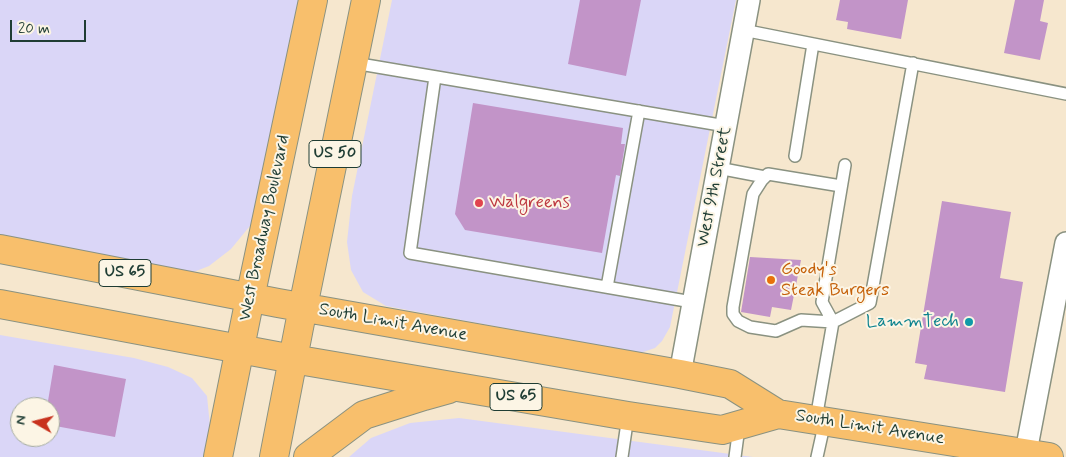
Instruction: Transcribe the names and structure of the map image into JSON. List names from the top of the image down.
{
  "streets": {
    "highway": [
      "US 50",
      "West Broadway Boulevard",
      "US 65",
      "South Limit Avenue"
    ],
    "street": ["West 9th Street"]
  },
  "crossings": [
    ["US 50", "South Limit Avenue"],
    ["West 9th Street", "South Limit Avenue"],
    ["West Broadway Boulevard", "South Limit Avenue"]
  ],
  "places": ["Walgreens", "Goody's Steak Burgers", "LammTech"],
  "scale_bar": "20 m",
  "north": "left"
}
